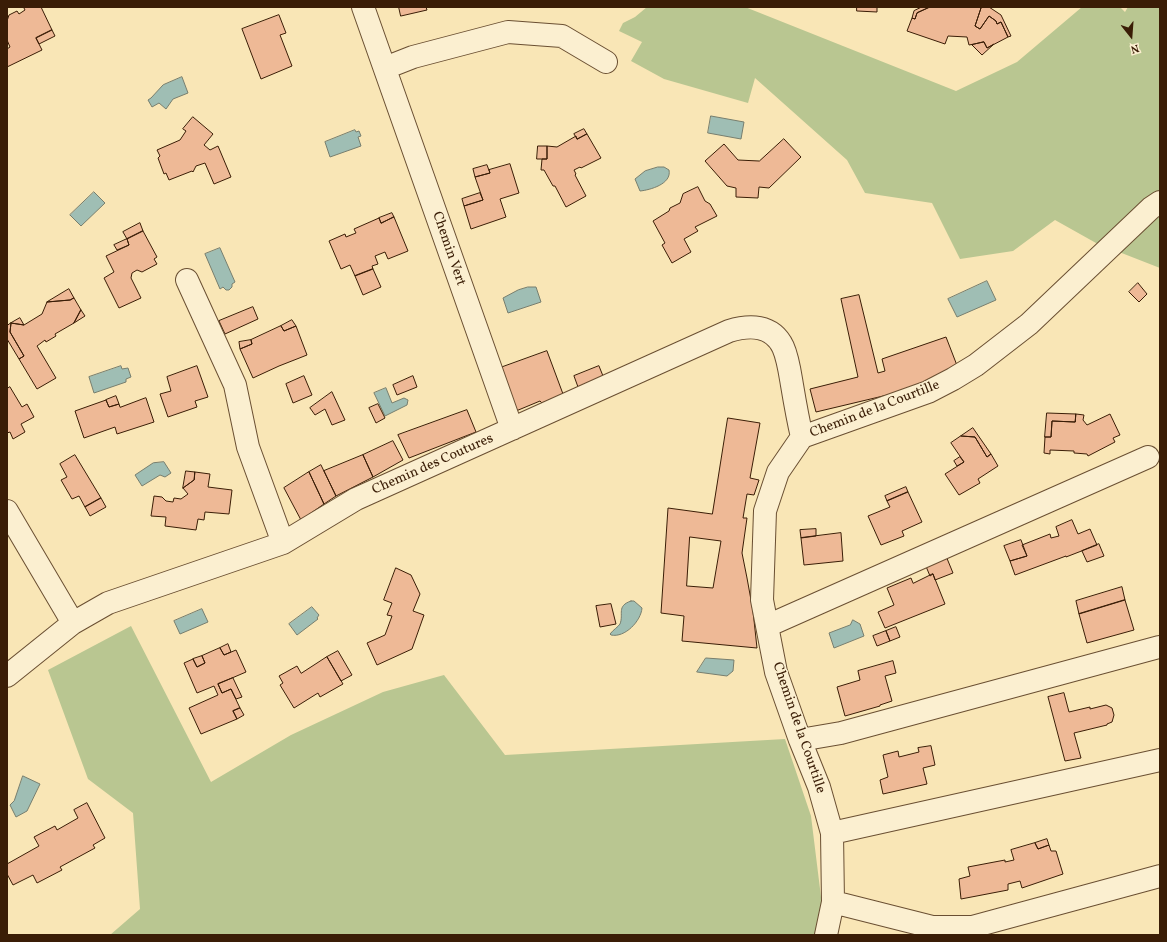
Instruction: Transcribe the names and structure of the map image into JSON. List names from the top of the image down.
{
  "streets": {
    "street": ["Chemin Vert", "Chemin de la Courtille", "Chemin des Coutures"]
  },
  "crossings": [
    ["Chemin Vert", "Chemin des Coutures"],
    ["Chemin de la Courtille", "Chemin des Coutures"]
  ],
  "north": "bottom"
}
